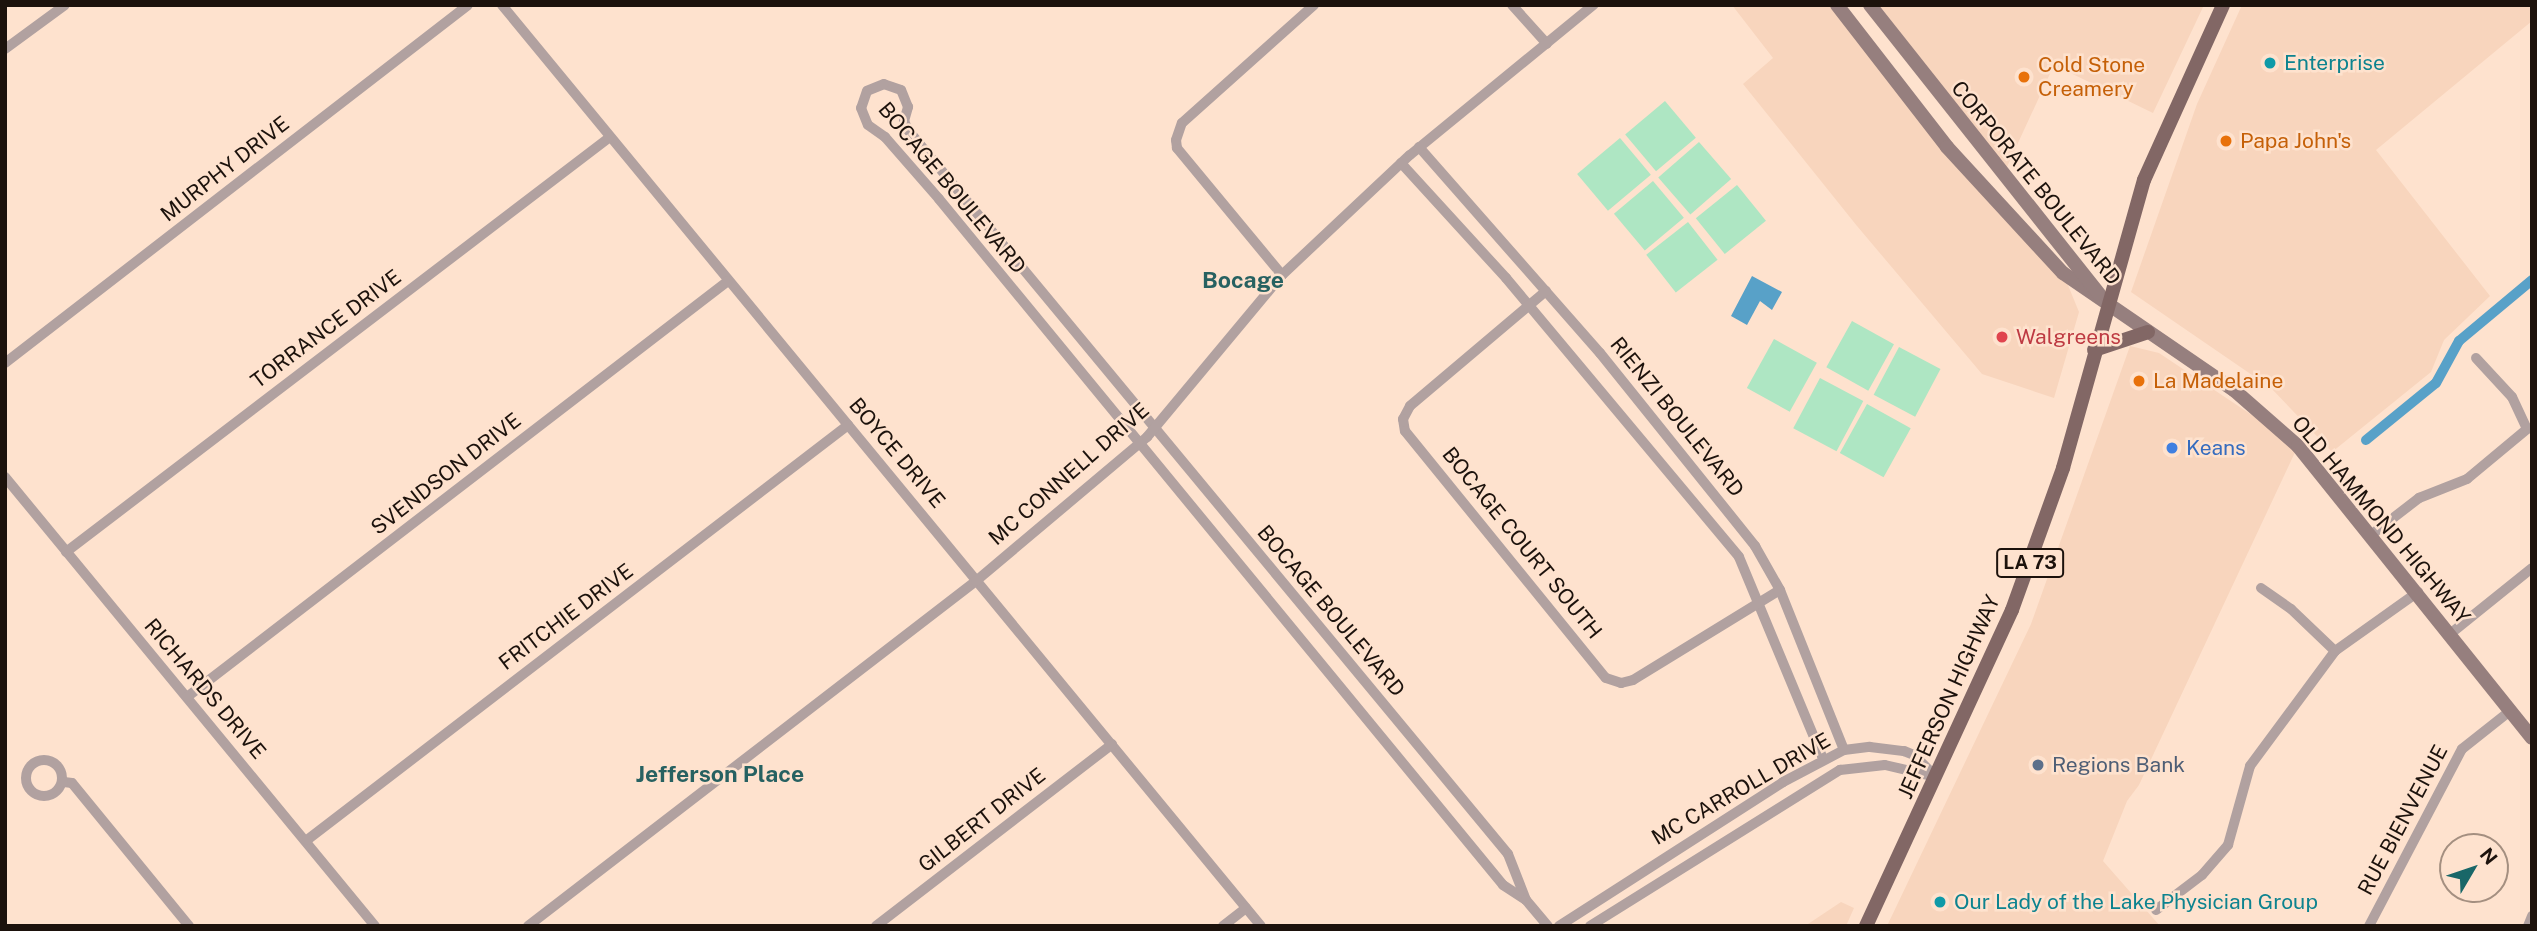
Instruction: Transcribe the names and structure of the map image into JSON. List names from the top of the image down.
{
  "streets": {
    "main road": ["LA 73", "JEFFERSON HIGHWAY"],
    "street": [
      "MURPHY DRIVE",
      "CORPORATE BOULEVARD",
      "BOCAGE BOULEVARD",
      "TORRANCE DRIVE",
      "RIENZI BOULEVARD",
      "BOYCE DRIVE",
      "SVENDSON DRIVE",
      "MC CONNELL DRIVE",
      "OLD HAMMOND HIGHWAY",
      "BOCAGE COURT SOUTH",
      "FRITCHIE DRIVE",
      "RICHARDS DRIVE",
      "MC CARROLL DRIVE",
      "GILBERT DRIVE",
      "RUE BIENVENUE"
    ]
  },
  "crossings": [
    ["CORPORATE BOULEVARD", "OLD HAMMOND HIGHWAY"],
    ["CORPORATE BOULEVARD", "JEFFERSON HIGHWAY"],
    ["BOCAGE BOULEVARD", "MC CONNELL DRIVE"],
    ["TORRANCE DRIVE", "BOYCE DRIVE"],
    ["TORRANCE DRIVE", "RICHARDS DRIVE"],
    ["RIENZI BOULEVARD", "MC CONNELL DRIVE"],
    ["RIENZI BOULEVARD", "BOCAGE COURT SOUTH"],
    ["RIENZI BOULEVARD", "MC CARROLL DRIVE"],
    ["BOYCE DRIVE", "SVENDSON DRIVE"],
    ["BOYCE DRIVE", "MC CONNELL DRIVE"],
    ["BOYCE DRIVE", "FRITCHIE DRIVE"],
    ["BOYCE DRIVE", "GILBERT DRIVE"],
    ["SVENDSON DRIVE", "RICHARDS DRIVE"],
    ["OLD HAMMOND HIGHWAY", "JEFFERSON HIGHWAY"],
    ["OLD HAMMOND HIGHWAY", "RUE BIENVENUE"],
    ["FRITCHIE DRIVE", "RICHARDS DRIVE"],
    ["JEFFERSON HIGHWAY", "MC CARROLL DRIVE"]
  ],
  "districts": ["Bocage", "Jefferson Place"],
  "places": [
    "Enterprise",
    "Cold Stone Creamery",
    "Papa John's",
    "Walgreens",
    "La Madelaine",
    "Keans",
    "Regions Bank",
    "Our Lady of the Lake Physician Group"
  ],
  "north": "top right"
}
